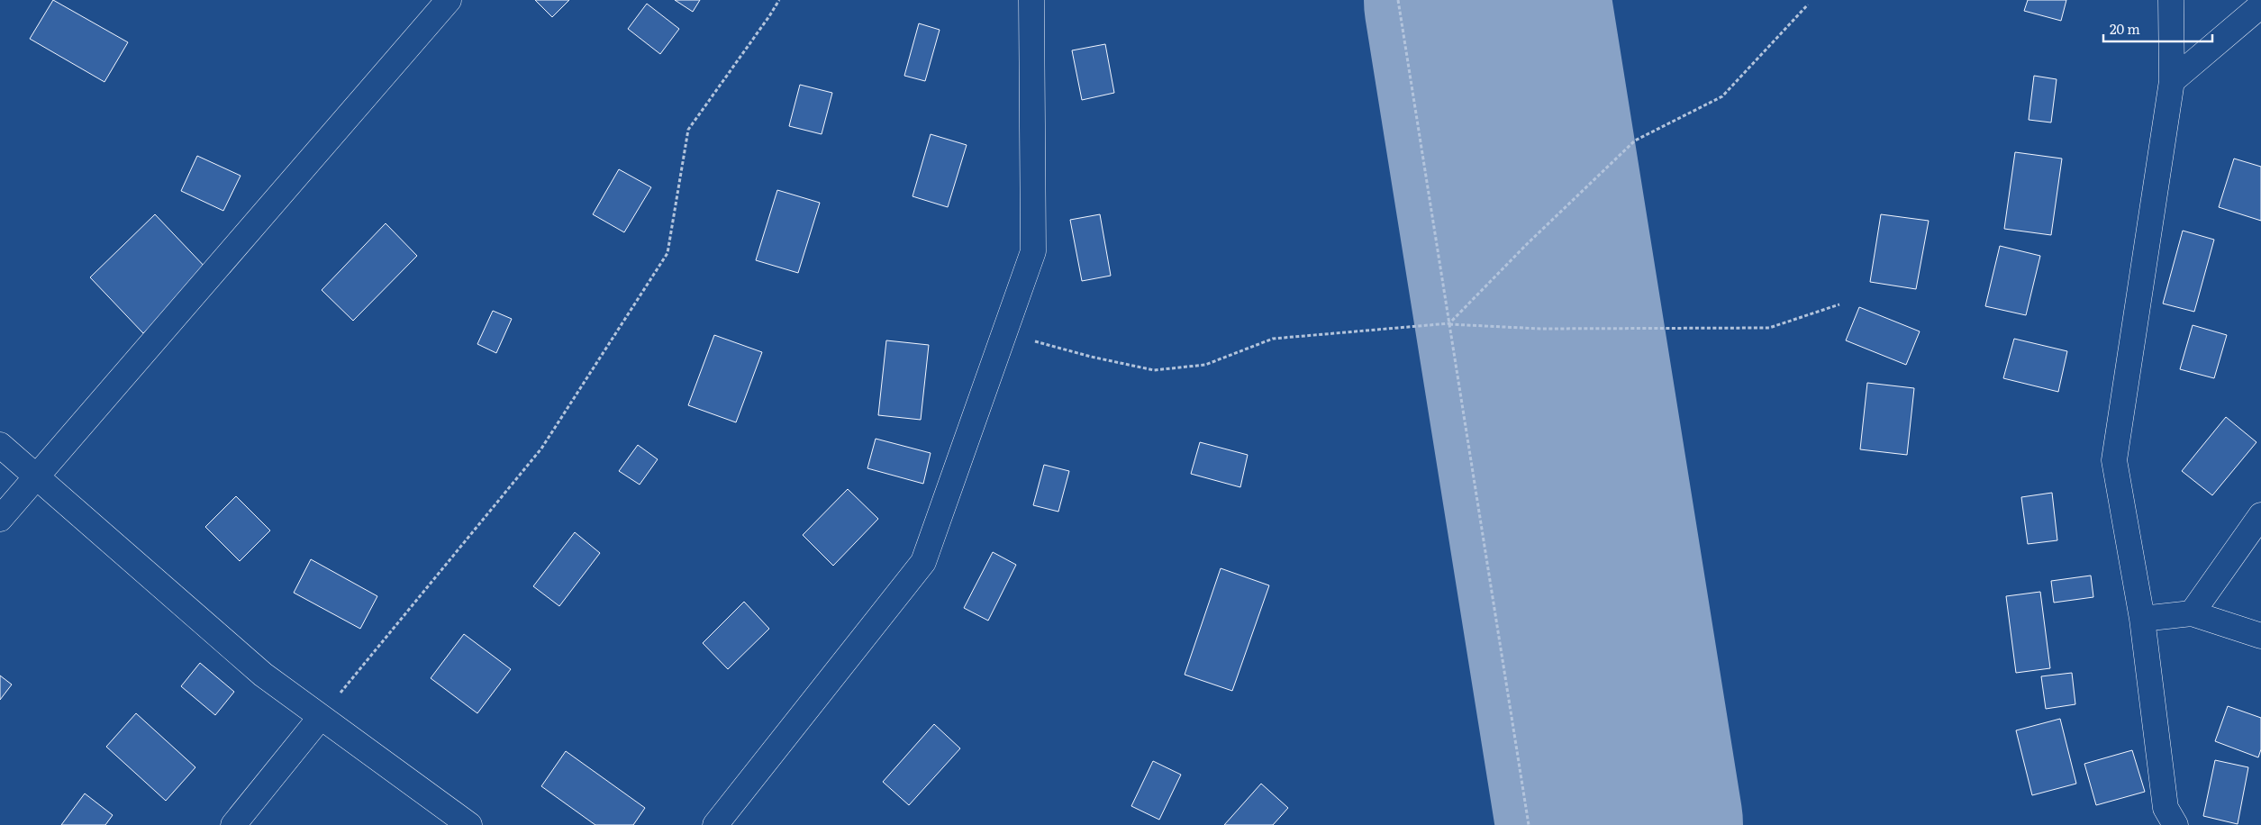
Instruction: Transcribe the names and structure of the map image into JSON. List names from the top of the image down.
{
  "scale_bar": "20 m"
}
